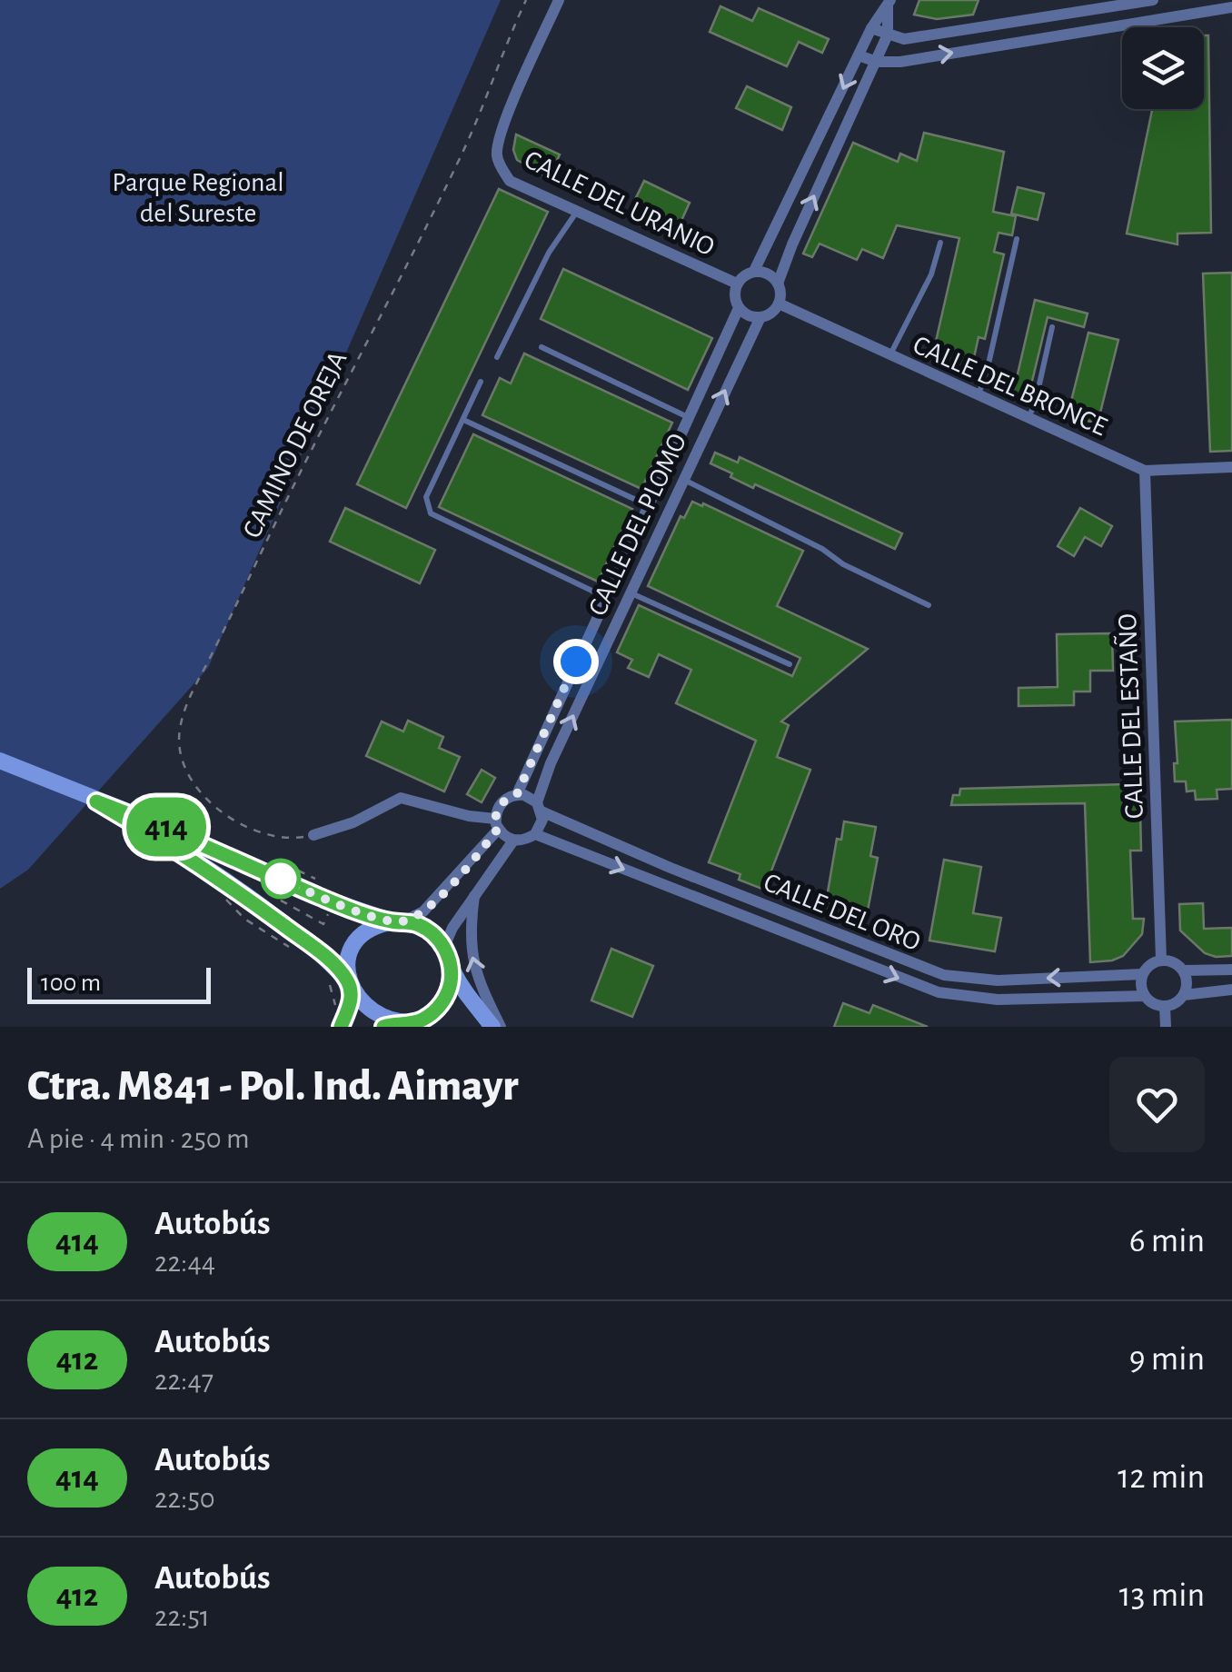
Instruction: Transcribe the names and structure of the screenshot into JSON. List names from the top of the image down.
{
  "streets": {
    "street": [
      "CALLE DEL URANIO",
      "CALLE DEL BRONCE",
      "CALLE DEL PLOMO",
      "CALLE DEL ESTAÑO",
      "CALLE DEL ORO"
    ],
    "path": ["CAMINO DE OREJA"]
  },
  "crossings": [
    ["CALLE DEL URANIO", "CALLE DEL BRONCE"],
    ["CALLE DEL URANIO", "CALLE DEL PLOMO"],
    ["CALLE DEL BRONCE", "CALLE DEL PLOMO"],
    ["CALLE DEL BRONCE", "CALLE DEL ESTAÑO"],
    ["CALLE DEL PLOMO", "CALLE DEL ORO"],
    ["CALLE DEL ESTAÑO", "CALLE DEL ORO"]
  ],
  "parks": ["Parque Regional del Sureste"],
  "lines": ["bus line 414"],
  "scale_bar": "100 m",
  "page": {
    "on_map": "414",
    "scale": "100 m",
    "heading": ["Ctra. M841 - Pol. Ind. Aimayr", "A pie · 4 min · 250 m"],
    "list": [
      {
        "mark": "414",
        "name": "Autobús",
        "note": "22:44",
        "value": "6 min"
      },
      {
        "mark": "412",
        "name": "Autobús",
        "note": "22:47",
        "value": "9 min"
      },
      {
        "mark": "414",
        "name": "Autobús",
        "note": "22:50",
        "value": "12 min"
      },
      {
        "mark": "412",
        "name": "Autobús",
        "note": "22:51",
        "value": "13 min"
      }
    ]
  }
}
